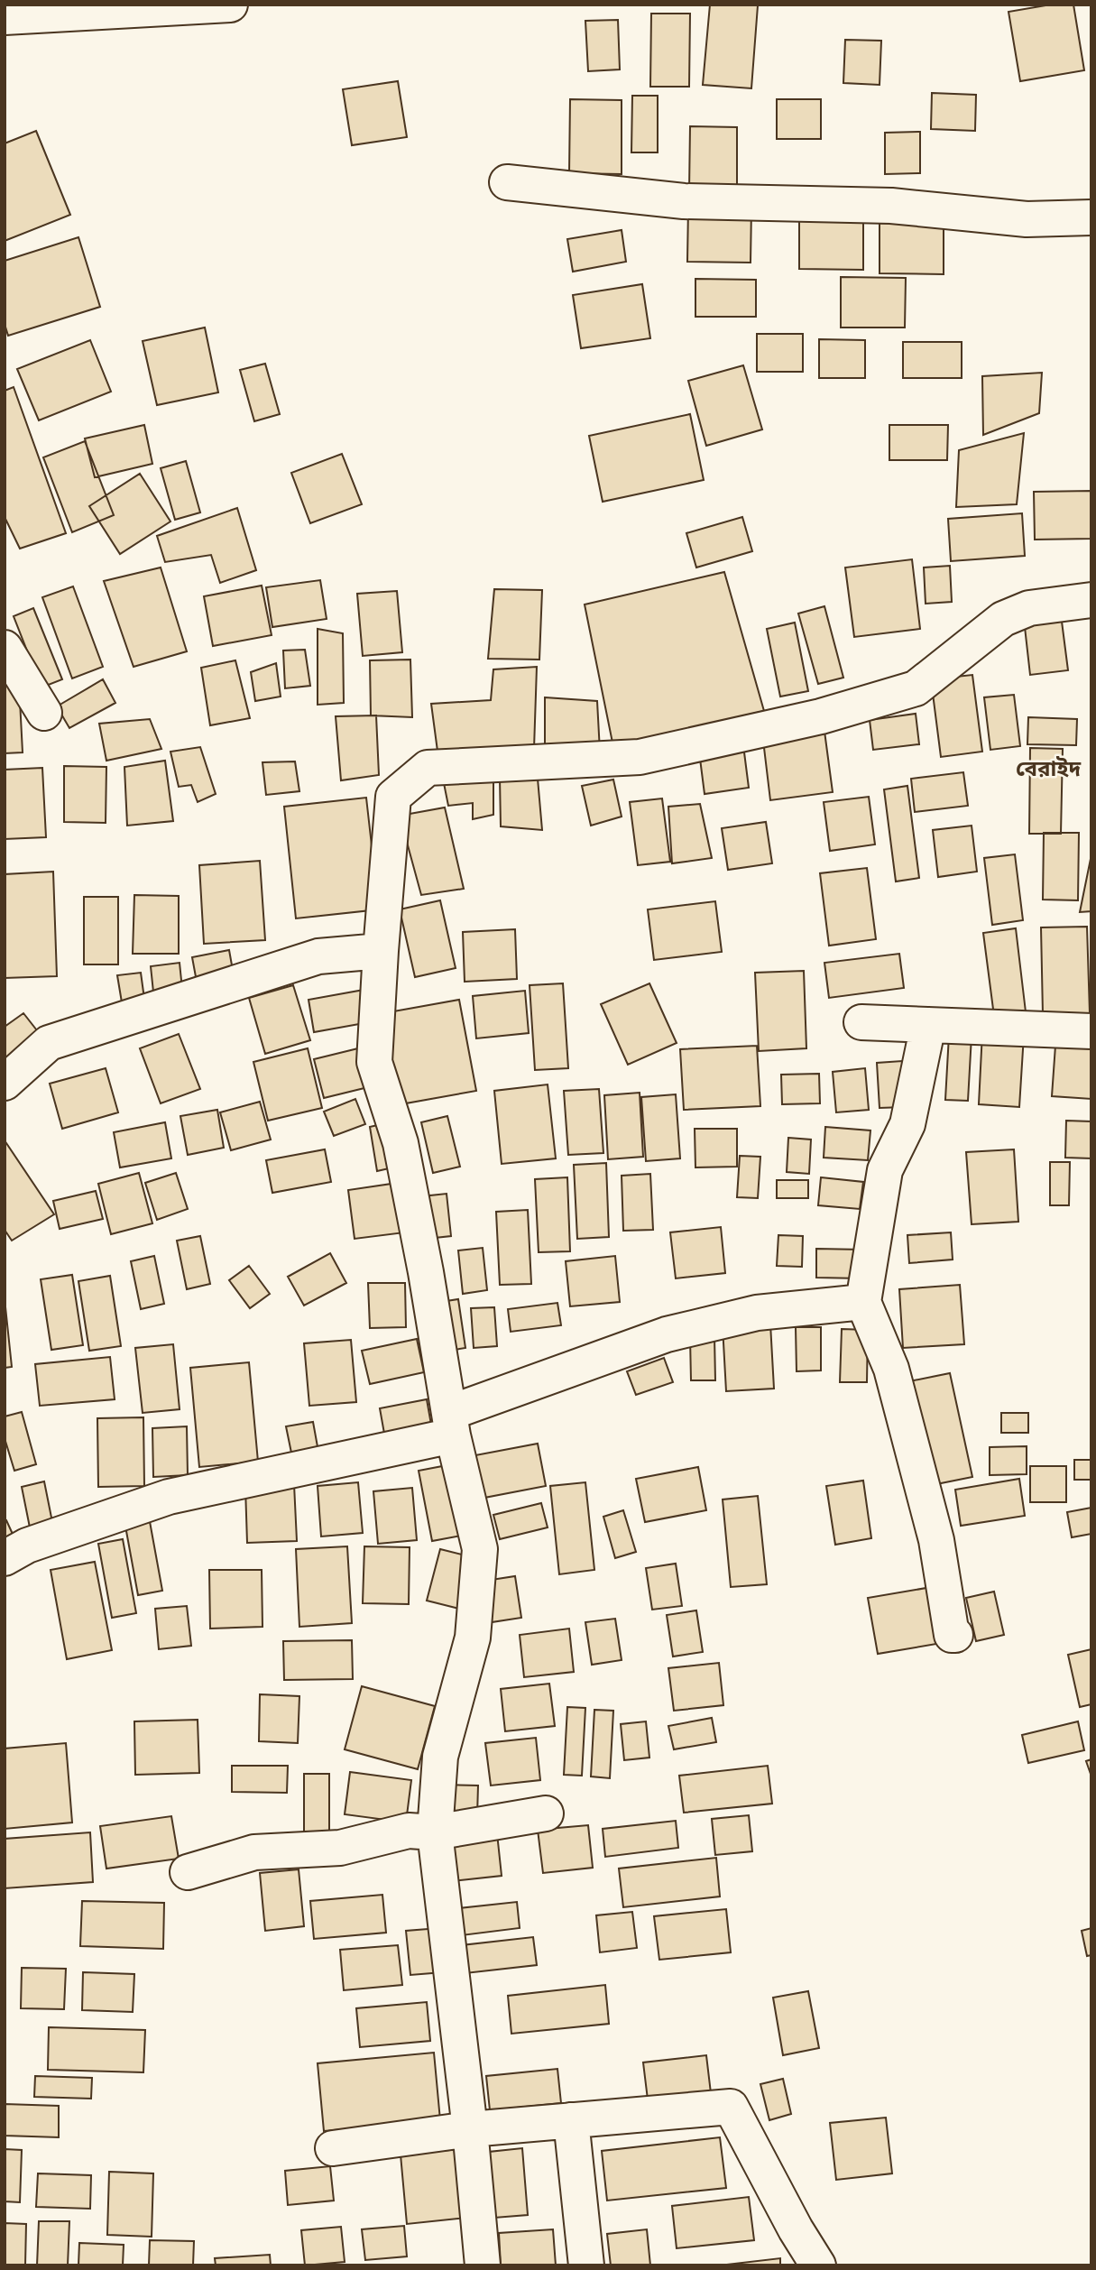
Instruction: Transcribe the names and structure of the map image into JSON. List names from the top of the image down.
{
  "districts": ["বেরাইদ"]
}
